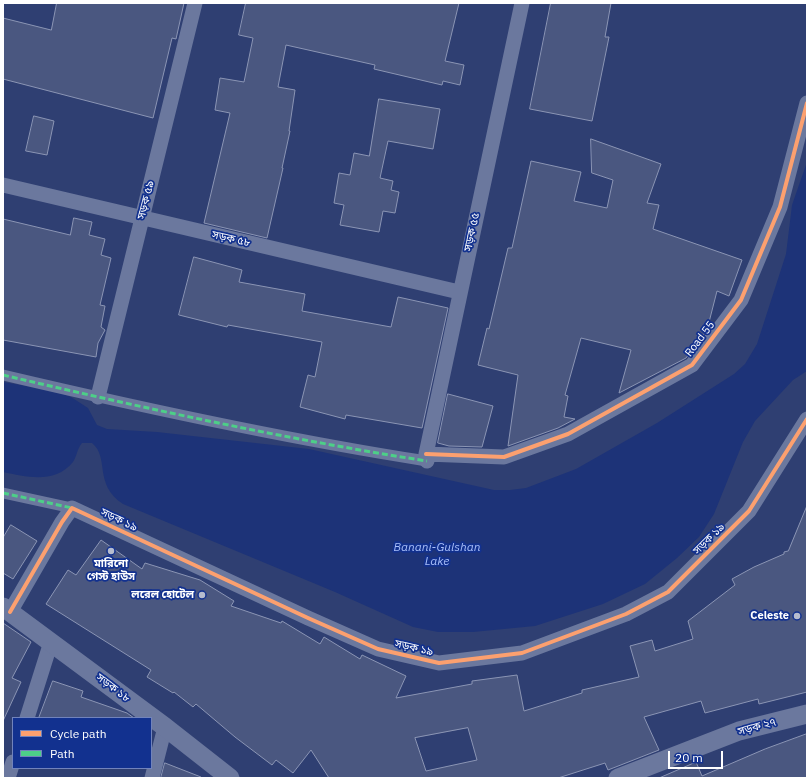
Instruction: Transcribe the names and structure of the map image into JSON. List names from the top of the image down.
{
  "streets": {
    "street": [
      "সড়ক ৫৯",
      "সড়ক ৫৫",
      "সড়ক ৫৮",
      "Road 55",
      "সড়ক ১৯",
      "সড়ক ১৮",
      "সড়ক ২৭"
    ]
  },
  "crossings": [
    ["সড়ক ৫৯", "সড়ক ৫৮"],
    ["সড়ক ৫৫", "সড়ক ৫৮"],
    ["সড়ক ৫৫", "Road 55"]
  ],
  "water": ["Banani-Gulshan Lake"],
  "places": ["মারিনো গেস্ট হাউস", "লরেল হোটেল", "Celeste"],
  "legend": ["Cycle path", "Path"],
  "scale_bar": "20 m"
}
